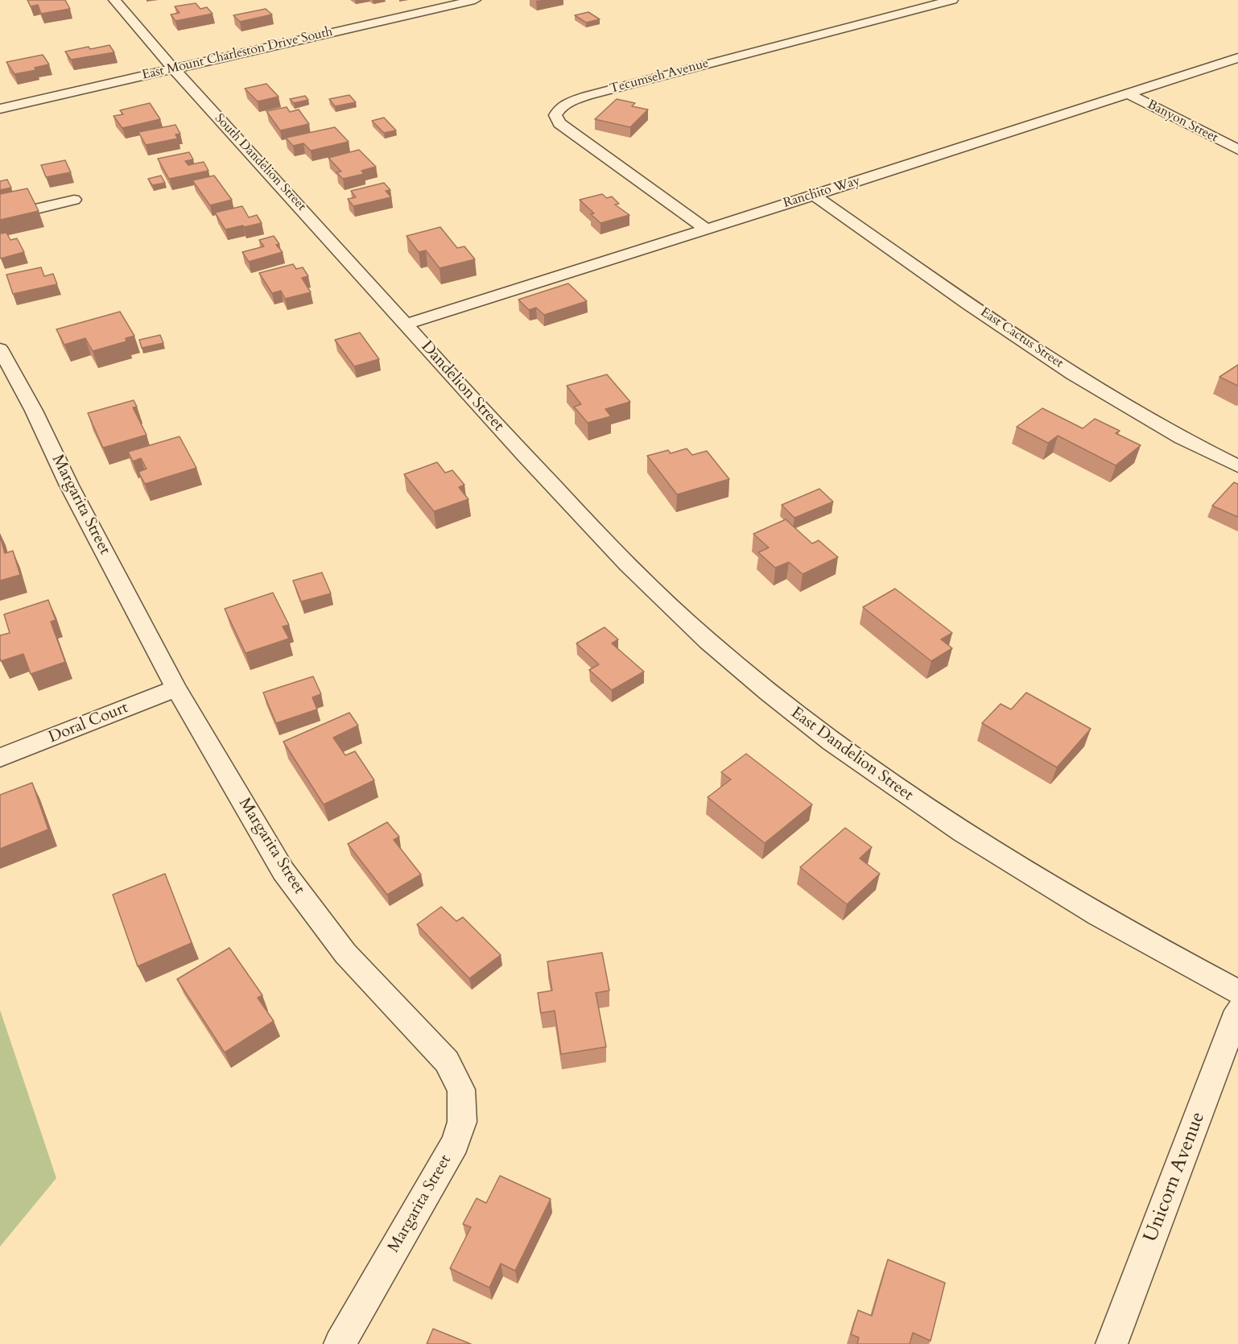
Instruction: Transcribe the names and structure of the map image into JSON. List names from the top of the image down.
{
  "streets": {
    "street": [
      "East Mount Charleston Drive South",
      "Tecumseh Avenue",
      "Banyon Street",
      "South Dandelion Street",
      "Ranchito Way",
      "East Cactus Street",
      "Dandelion Street",
      "Margarita Street",
      "Doral Court",
      "East Dandelion Street",
      "Unicorn Avenue"
    ]
  },
  "crossings": [
    ["East Mount Charleston Drive South", "South Dandelion Street"],
    ["Tecumseh Avenue", "Ranchito Way"],
    ["Banyon Street", "Ranchito Way"],
    ["South Dandelion Street", "Ranchito Way"],
    ["South Dandelion Street", "Dandelion Street"],
    ["Ranchito Way", "East Cactus Street"],
    ["Ranchito Way", "Dandelion Street"],
    ["Dandelion Street", "East Dandelion Street"],
    ["Margarita Street", "Doral Court"]
  ]
}
